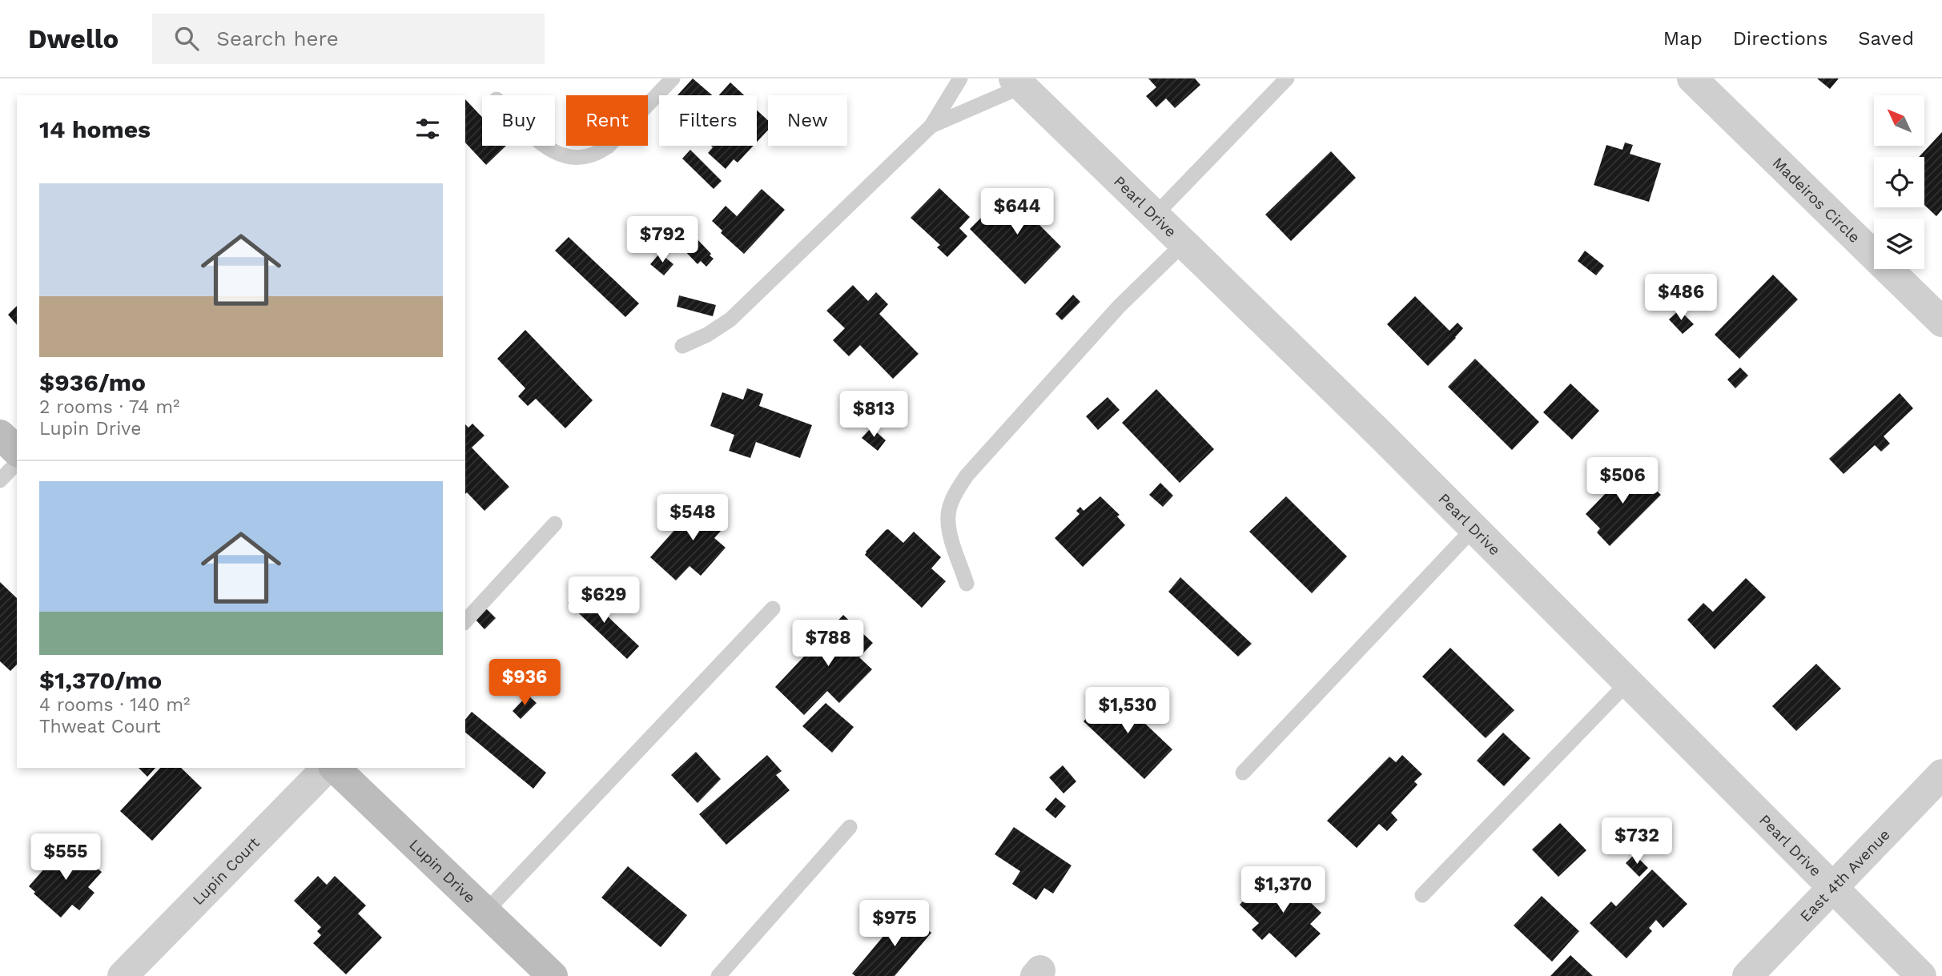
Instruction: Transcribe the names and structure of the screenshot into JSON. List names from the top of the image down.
{
  "streets": {
    "street": [
      "Madeiros Circle",
      "Pearl Drive",
      "Lupin Court",
      "Lupin Drive",
      "East 4th Avenue"
    ]
  },
  "crossings": [
    ["Pearl Drive", "East 4th Avenue"]
  ],
  "north": "top left",
  "page": {
    "header": "Dwello",
    "search": "Search here",
    "nav": ["Map", "Directions", "Saved"],
    "chip": [
      "Buy",
      "Rent",
      "Filters",
      "New"
    ],
    "heading": "14 homes",
    "list": [
      {
        "name": "$936/mo",
        "note": "2 rooms · 74 m² · Lupin Drive"
      },
      {
        "name": "$1,370/mo",
        "note": "4 rooms · 140 m² · Thweat Court"
      }
    ],
    "price": [
      "$644",
      "$792",
      "$486",
      "$813",
      "$506",
      "$548",
      "$629",
      "$788",
      "$936",
      "$1,530",
      "$732",
      "$555",
      "$1,370",
      "$975"
    ]
  }
}
